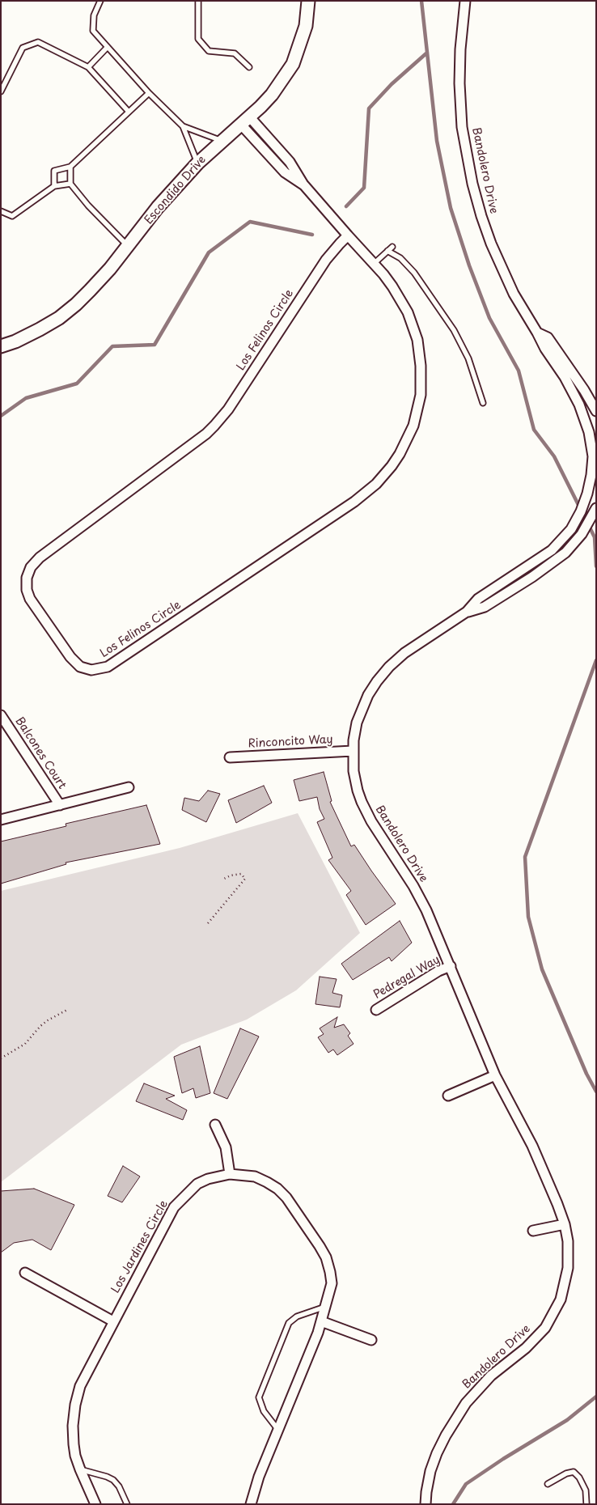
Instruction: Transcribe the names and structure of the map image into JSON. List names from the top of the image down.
{
  "streets": {
    "street": [
      "Bandolero Drive",
      "Escondido Drive",
      "Los Felinos Circle",
      "Rinconcito Way",
      "Balcones Court",
      "Pedregal Way",
      "Los Jardines Circle"
    ]
  },
  "crossings": [
    ["Bandolero Drive", "Rinconcito Way"],
    ["Bandolero Drive", "Pedregal Way"],
    ["Escondido Drive", "Los Felinos Circle"]
  ]
}
